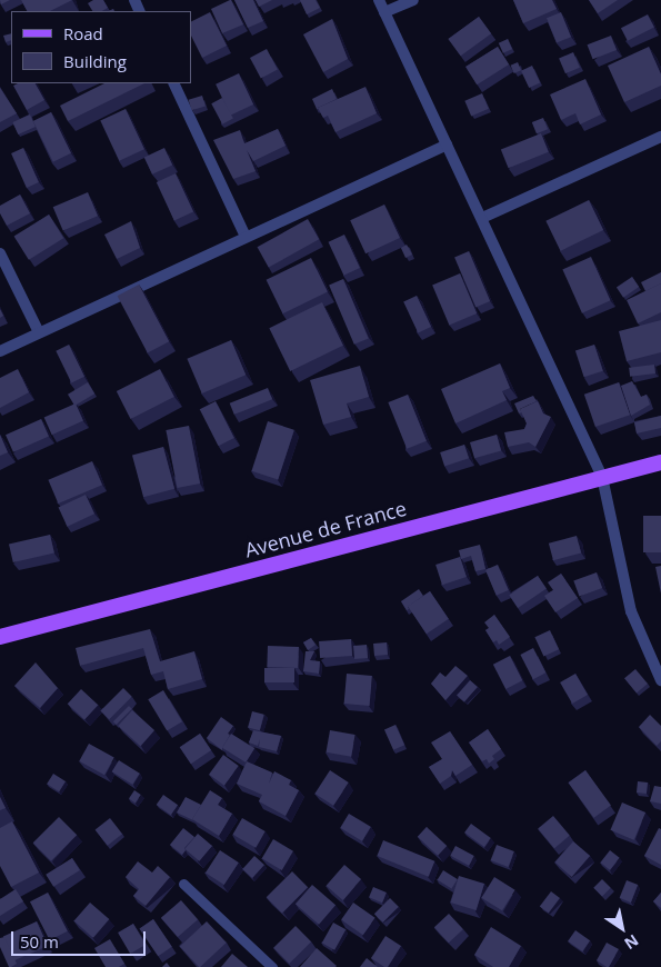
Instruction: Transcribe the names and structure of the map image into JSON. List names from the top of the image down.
{
  "streets": {
    "main road": ["Avenue de France"]
  },
  "legend": ["Road", "Building"],
  "scale_bar": "50 m",
  "north": "bottom right"
}
